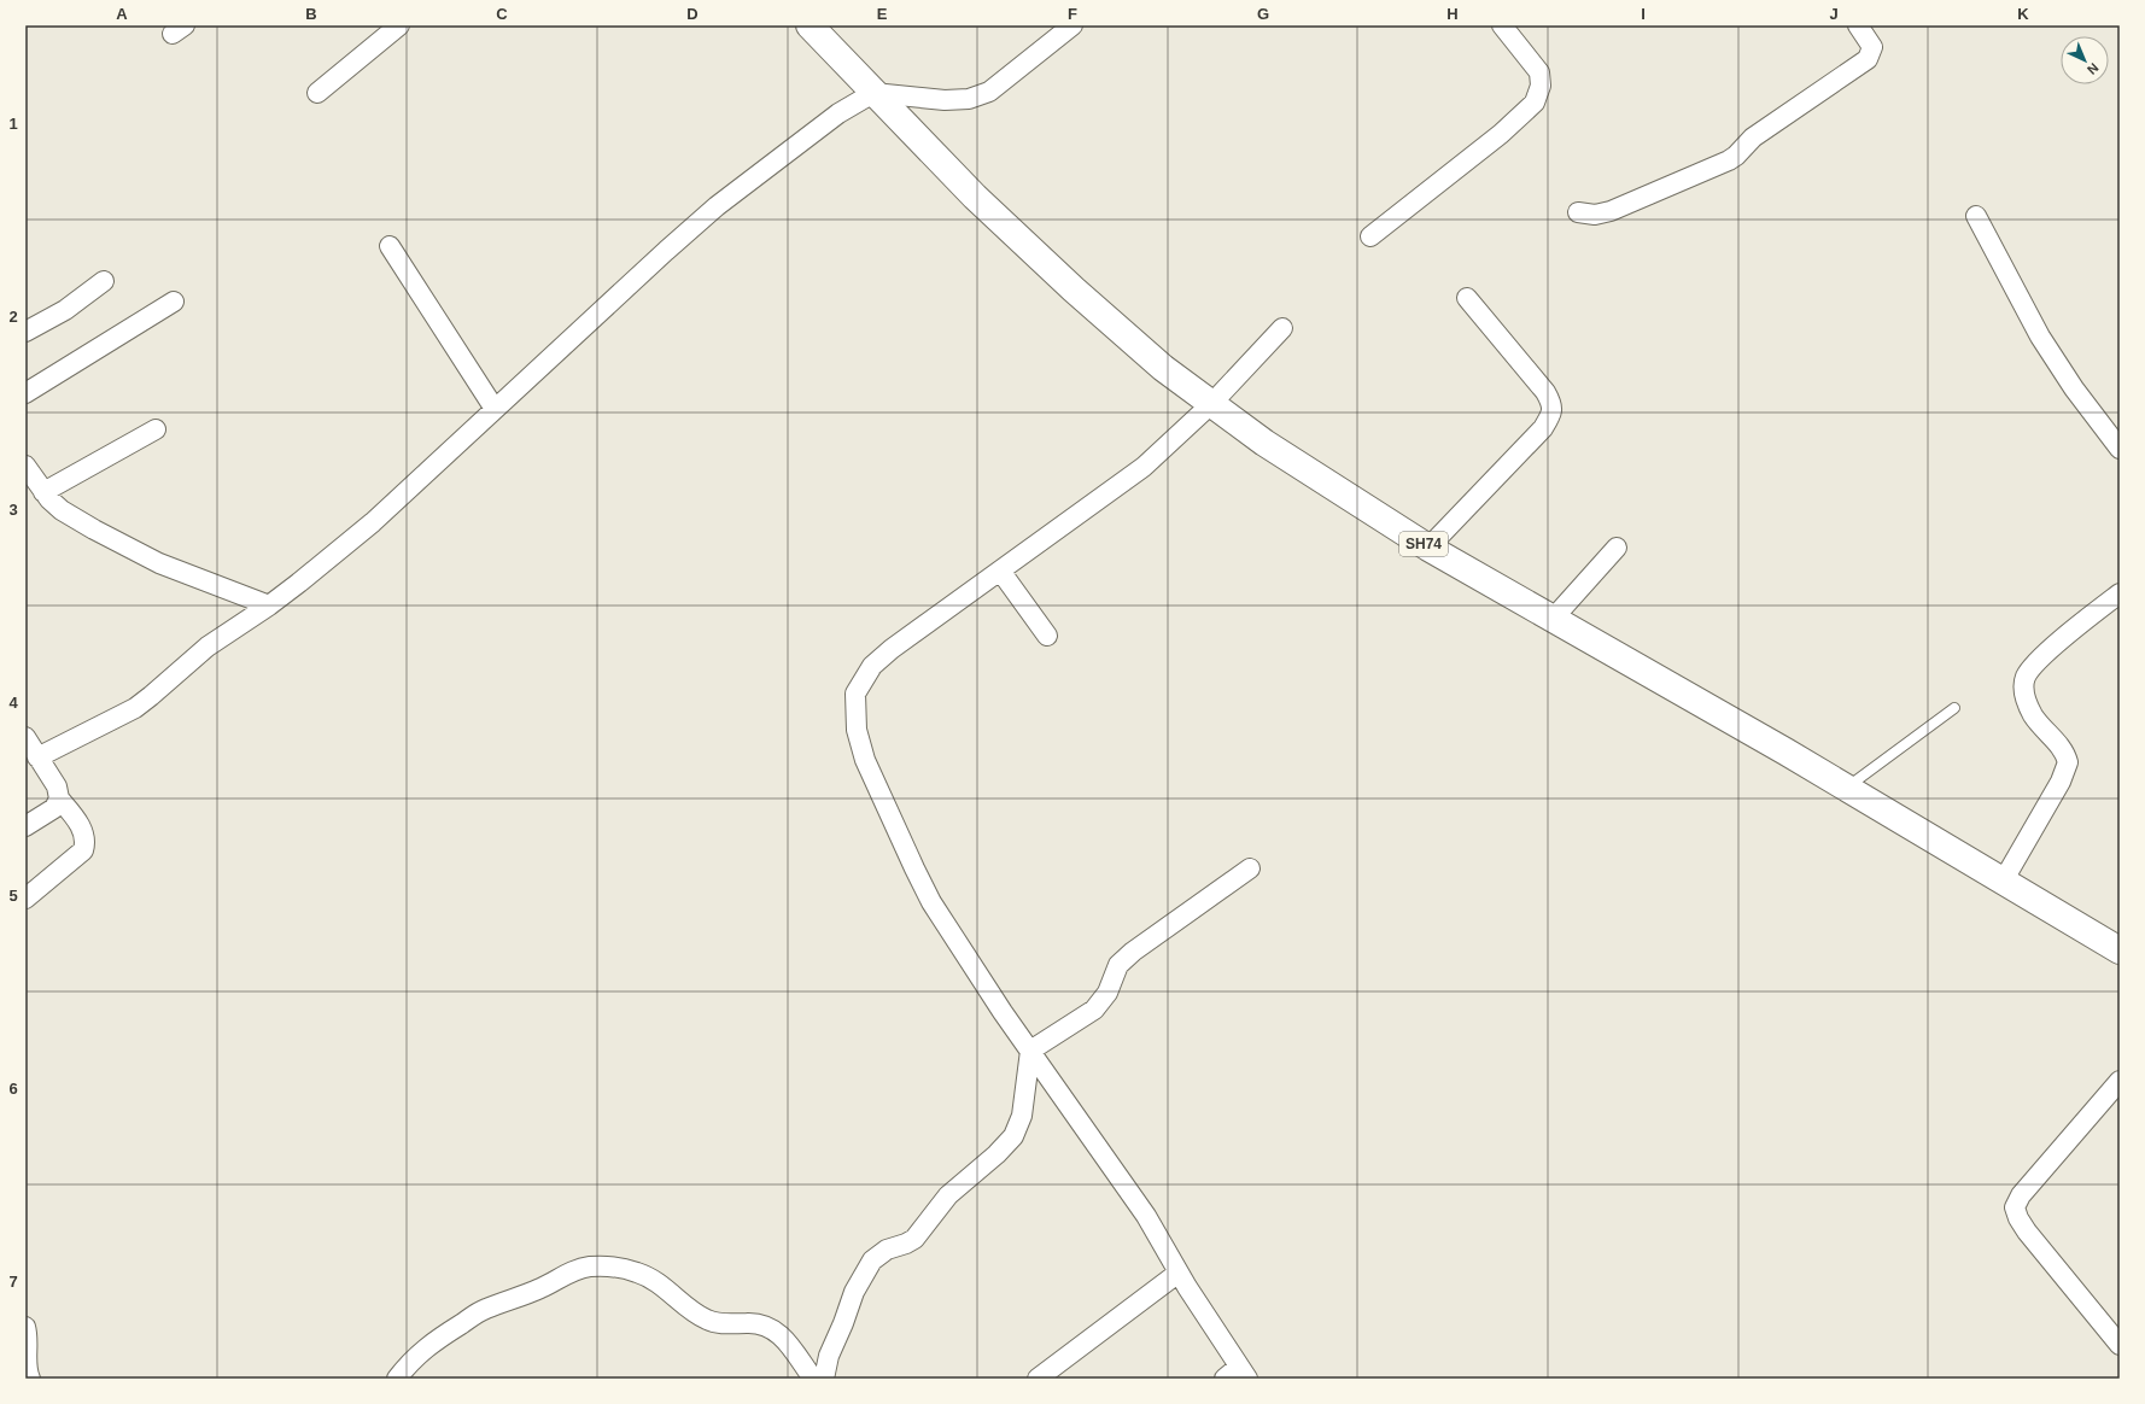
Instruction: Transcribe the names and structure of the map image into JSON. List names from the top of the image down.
{
  "streets": {
    "highway": ["SH74"]
  },
  "north": "bottom right",
  "grid": {
    "columns": [
      "A",
      "B",
      "C",
      "D",
      "E",
      "F",
      "G",
      "H",
      "I",
      "J",
      "K"
    ],
    "rows": [
      "1",
      "2",
      "3",
      "4",
      "5",
      "6",
      "7"
    ]
  }
}
